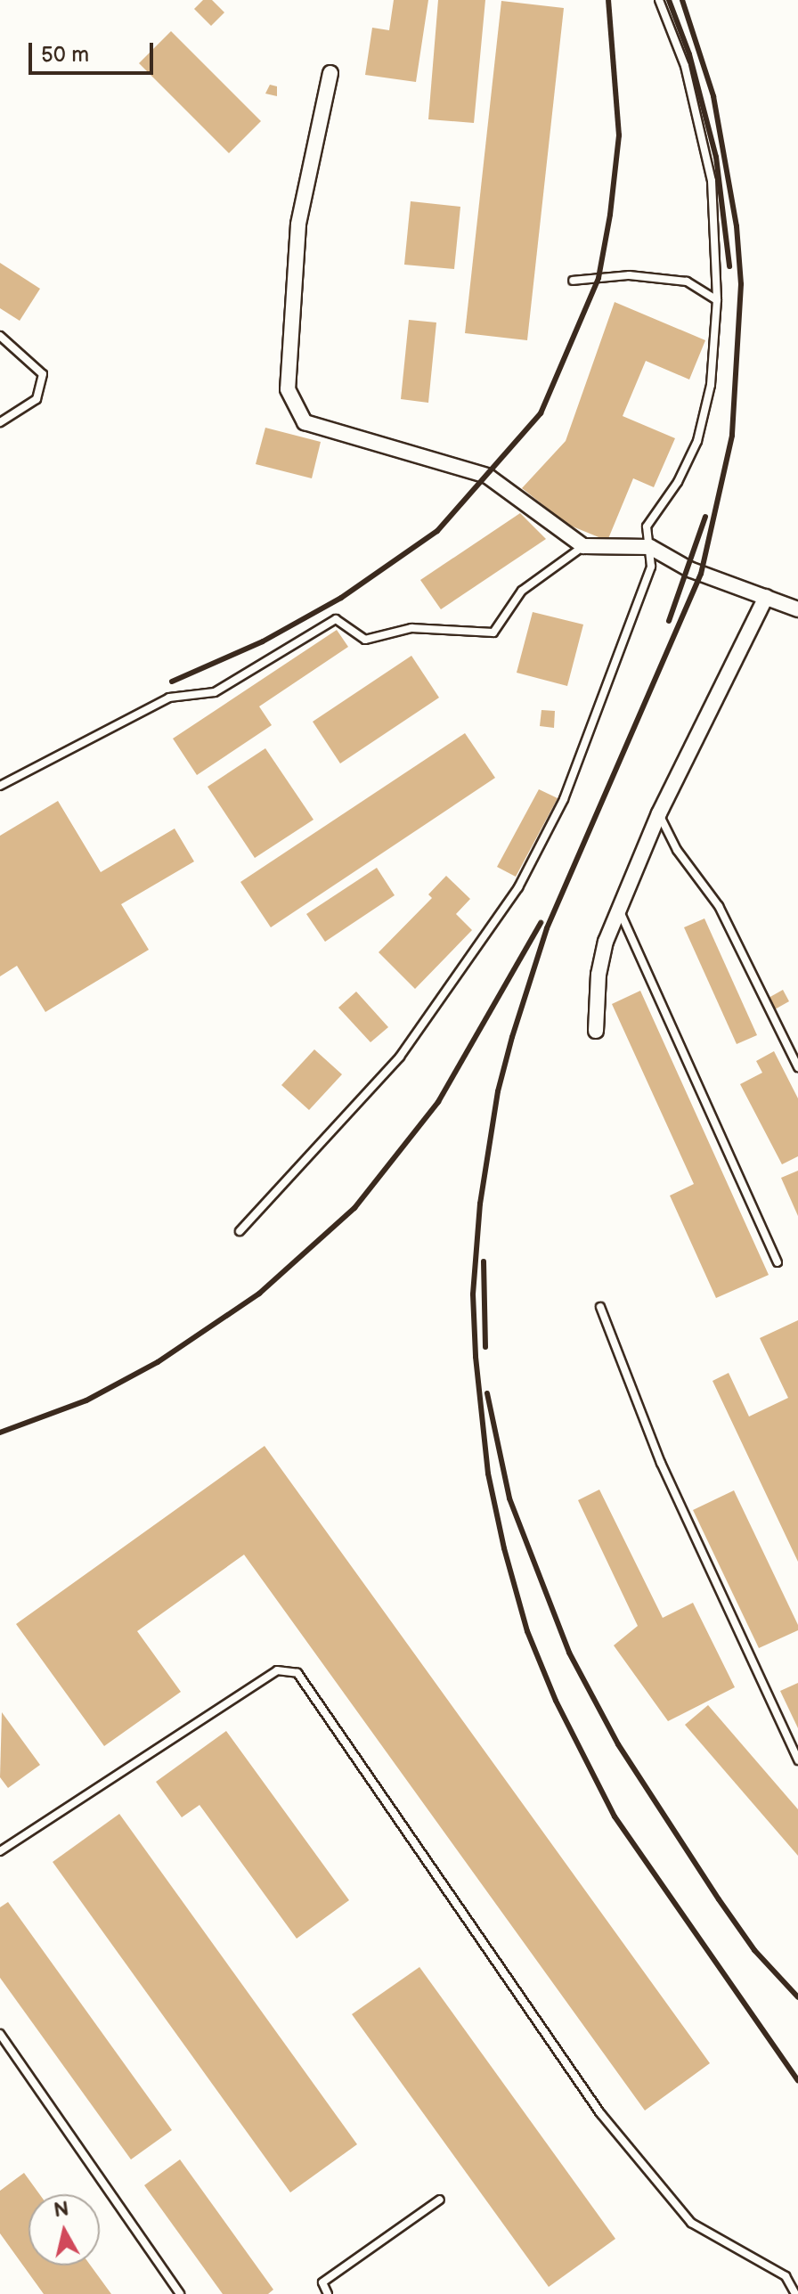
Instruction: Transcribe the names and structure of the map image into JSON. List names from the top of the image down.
{
  "scale_bar": "50 m",
  "north": "top"
}
